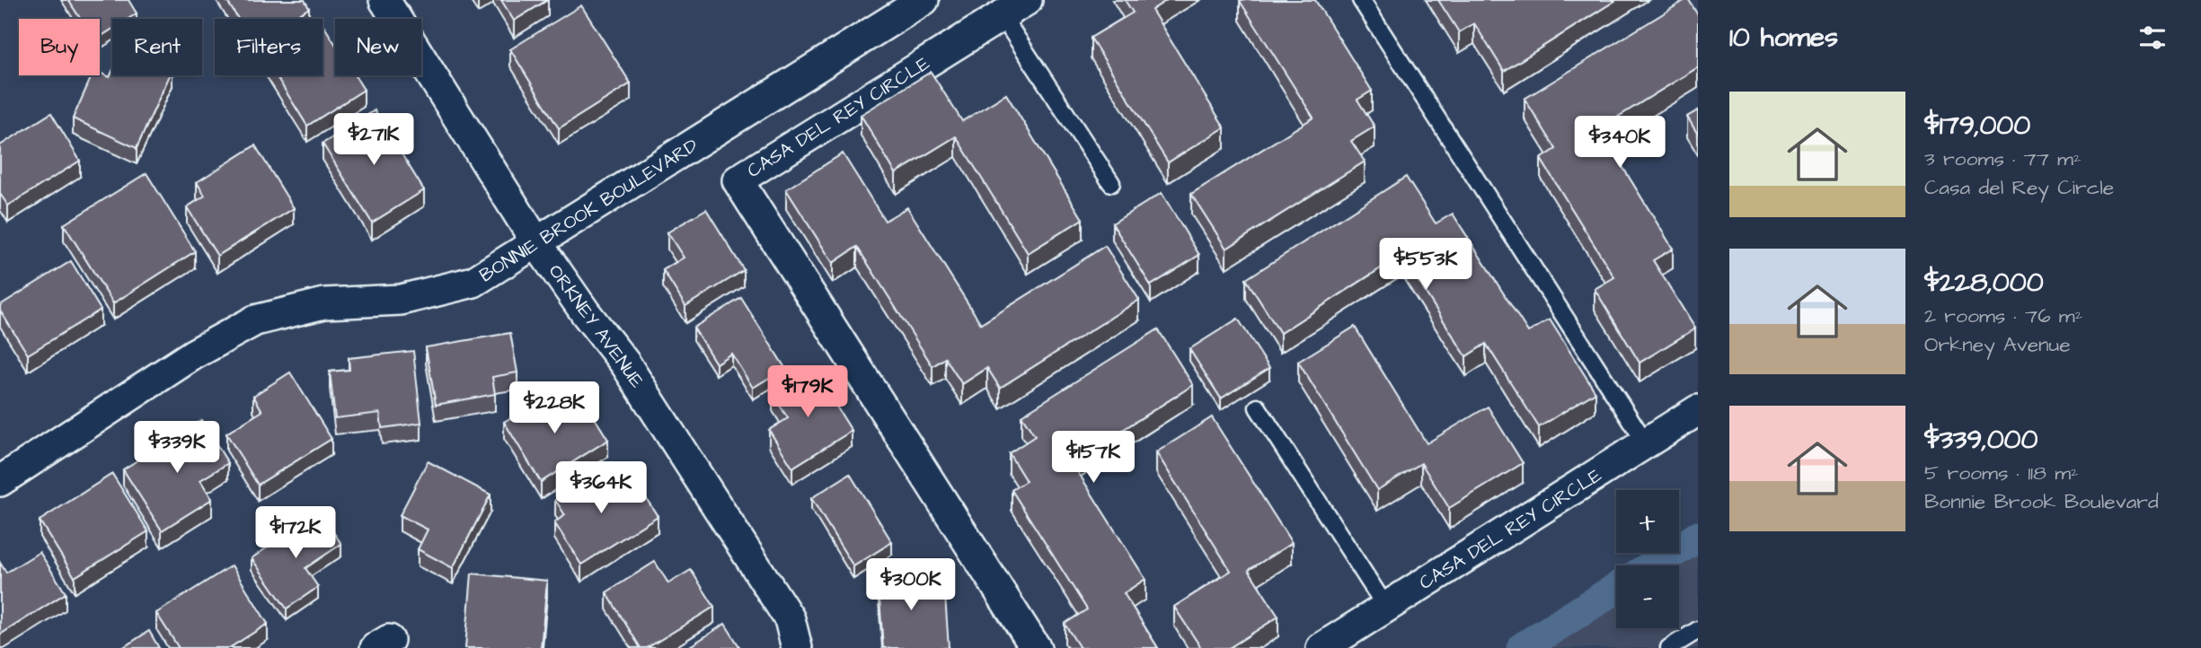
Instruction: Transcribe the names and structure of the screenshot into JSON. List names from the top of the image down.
{
  "streets": {
    "street": ["CASA DEL REY CIRCLE", "BONNIE BROOK BOULEVARD", "ORKNEY AVENUE"]
  },
  "crossings": [
    ["BONNIE BROOK BOULEVARD", "ORKNEY AVENUE"]
  ],
  "page": {
    "heading": "10 homes",
    "chip": [
      "Buy",
      "Rent",
      "Filters",
      "New"
    ],
    "list": [
      {
        "name": "$179,000",
        "note": "3 rooms · 77 m² · Casa del Rey Circle"
      },
      {
        "name": "$228,000",
        "note": "2 rooms · 76 m² · Orkney Avenue"
      },
      {
        "name": "$339,000",
        "note": "5 rooms · 118 m² · Bonnie Brook Boulevard"
      }
    ],
    "price": [
      "$271K",
      "$340K",
      "$553K",
      "$179K",
      "$228K",
      "$339K",
      "$157K",
      "$364K",
      "$172K",
      "$300K"
    ],
    "map_buttons": ["+", "−"]
  }
}
